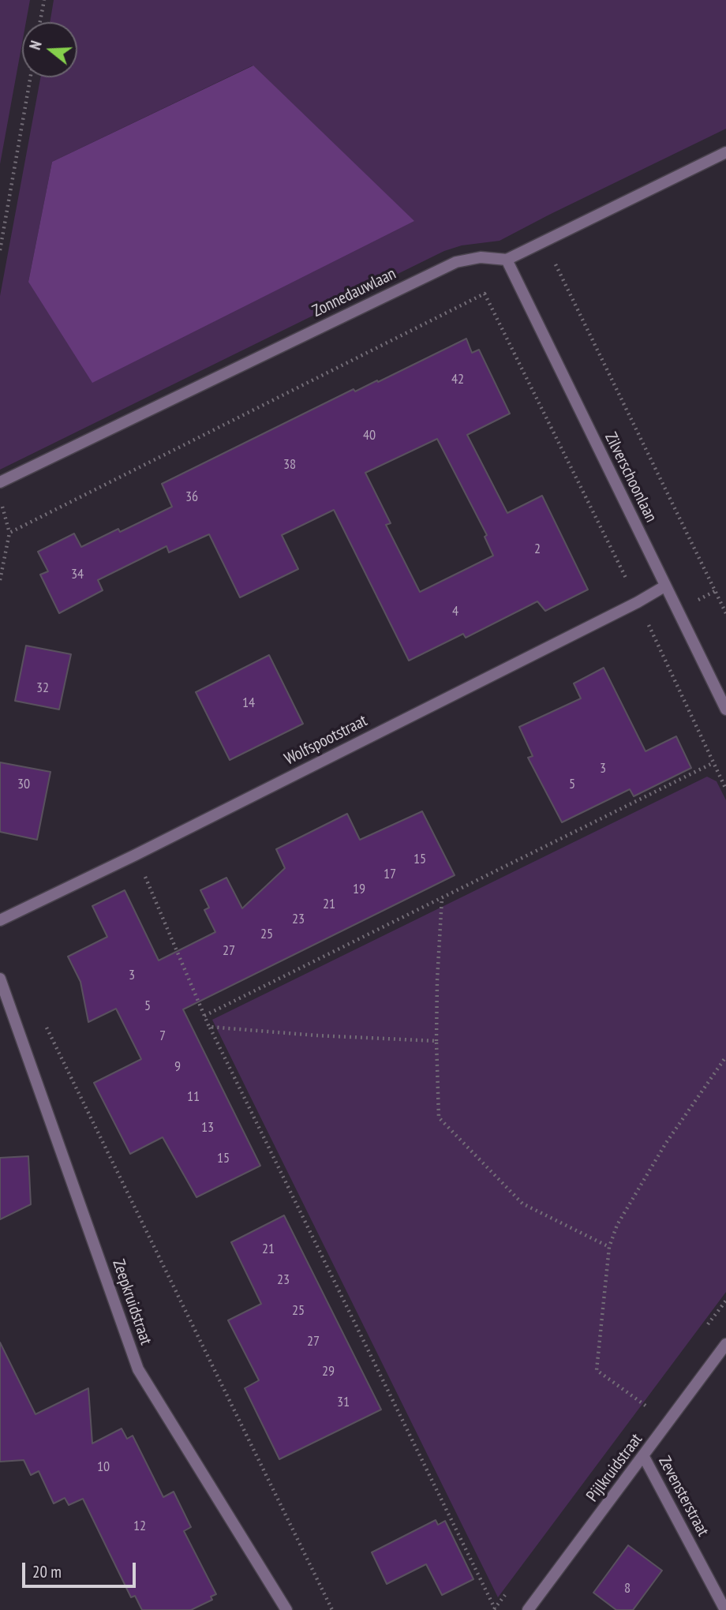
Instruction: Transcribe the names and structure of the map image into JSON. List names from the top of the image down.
{
  "streets": {
    "street": [
      "Zonnedauwlaan",
      "Zilverschoonlaan",
      "Wolfspootstraat",
      "Zeepkruidstraat",
      "Pijlkruidstraat",
      "Zevensterstraat"
    ]
  },
  "crossings": [
    ["Zonnedauwlaan", "Zilverschoonlaan"],
    ["Zilverschoonlaan", "Wolfspootstraat"],
    ["Pijlkruidstraat", "Zevensterstraat"]
  ],
  "house_numbers": [
    "42",
    "40",
    "38",
    "36",
    "2",
    "34",
    "4",
    "32",
    "14",
    "3",
    "30",
    "5",
    "15",
    "17",
    "19",
    "21",
    "23",
    "25",
    "27",
    "3",
    "5",
    "7",
    "9",
    "11",
    "13",
    "15",
    "21",
    "23",
    "25",
    "27",
    "29",
    "31",
    "10",
    "12",
    "8"
  ],
  "scale_bar": "20 m",
  "north": "left"
}
